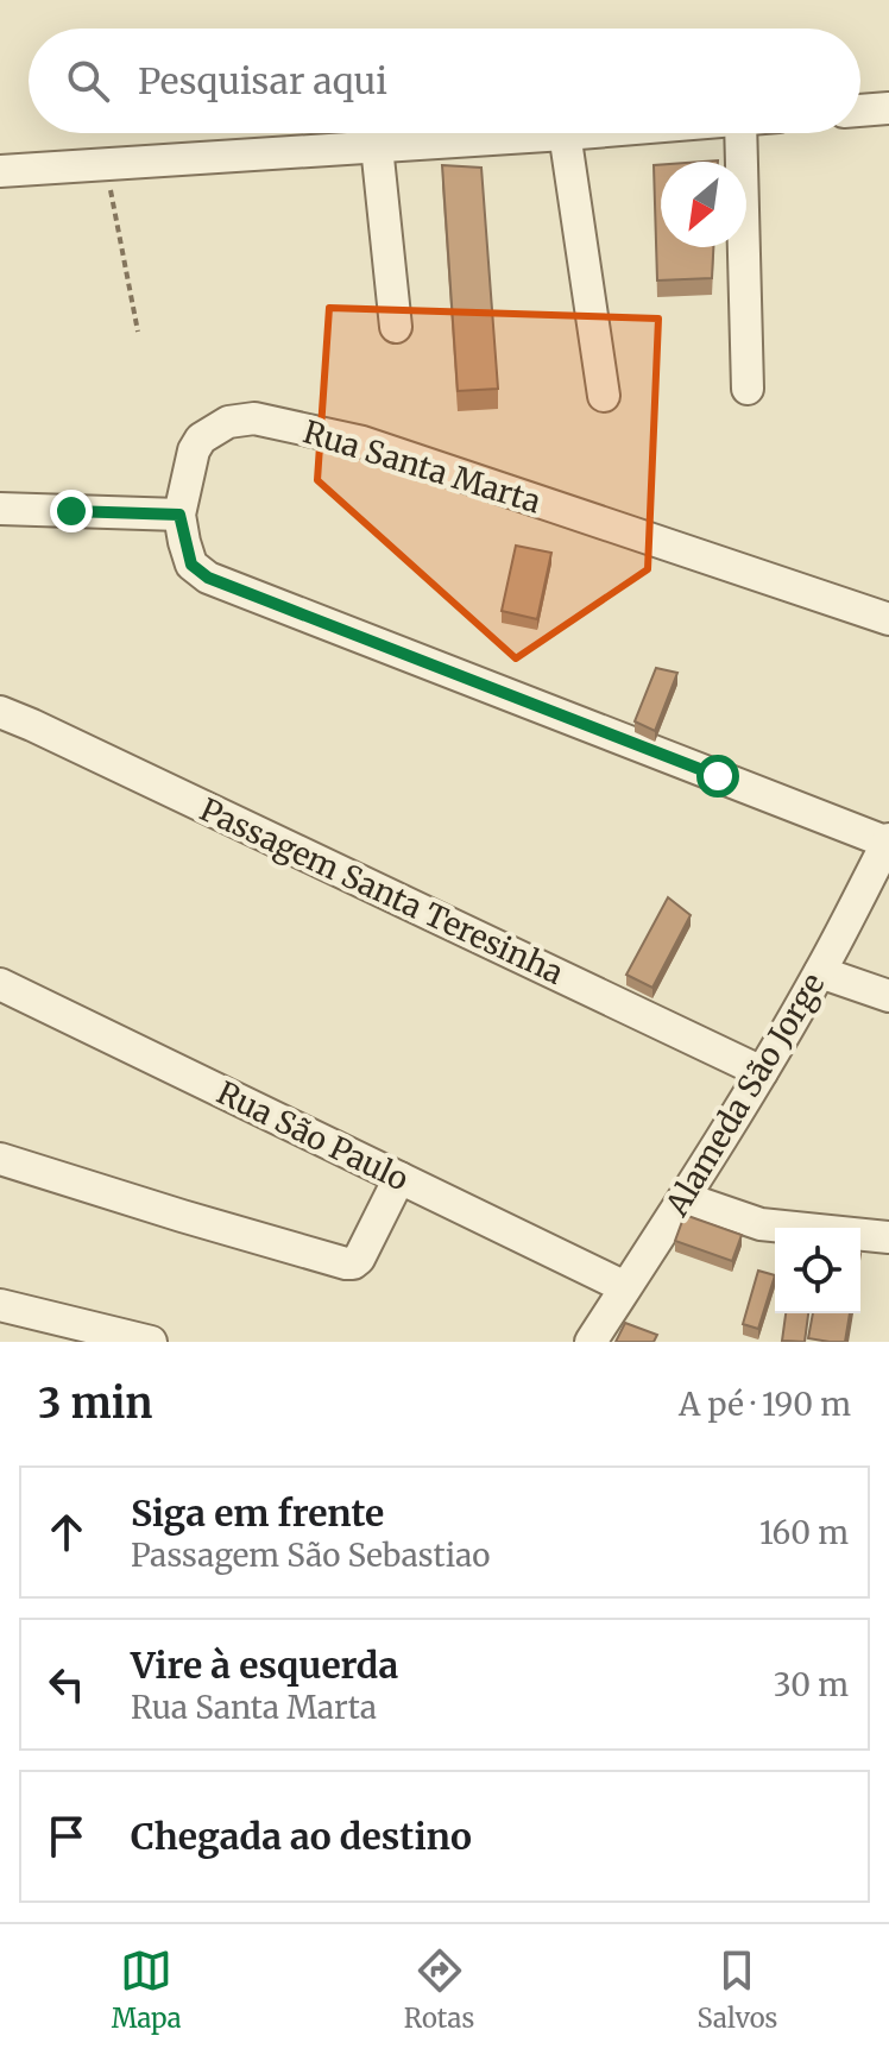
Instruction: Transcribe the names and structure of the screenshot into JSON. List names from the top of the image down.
{
  "streets": {
    "street": [
      "Rua Santa Marta",
      "Passagem Santa Teresinha",
      "Alameda São Jorge",
      "Rua São Paulo"
    ]
  },
  "crossings": [
    ["Passagem Santa Teresinha", "Alameda São Jorge"],
    ["Alameda São Jorge", "Rua São Paulo"]
  ],
  "north": "bottom left",
  "page": {
    "search": "Pesquisar aqui",
    "heading": ["3 min", "A pé · 190 m"],
    "list": [
      ["Siga em frente", "Passagem São Sebastiao", "160 m"],
      ["Vire à esquerda", "Rua Santa Marta", "30 m"],
      "Chegada ao destino"
    ],
    "nav": ["Mapa", "Rotas", "Salvos"]
  }
}
